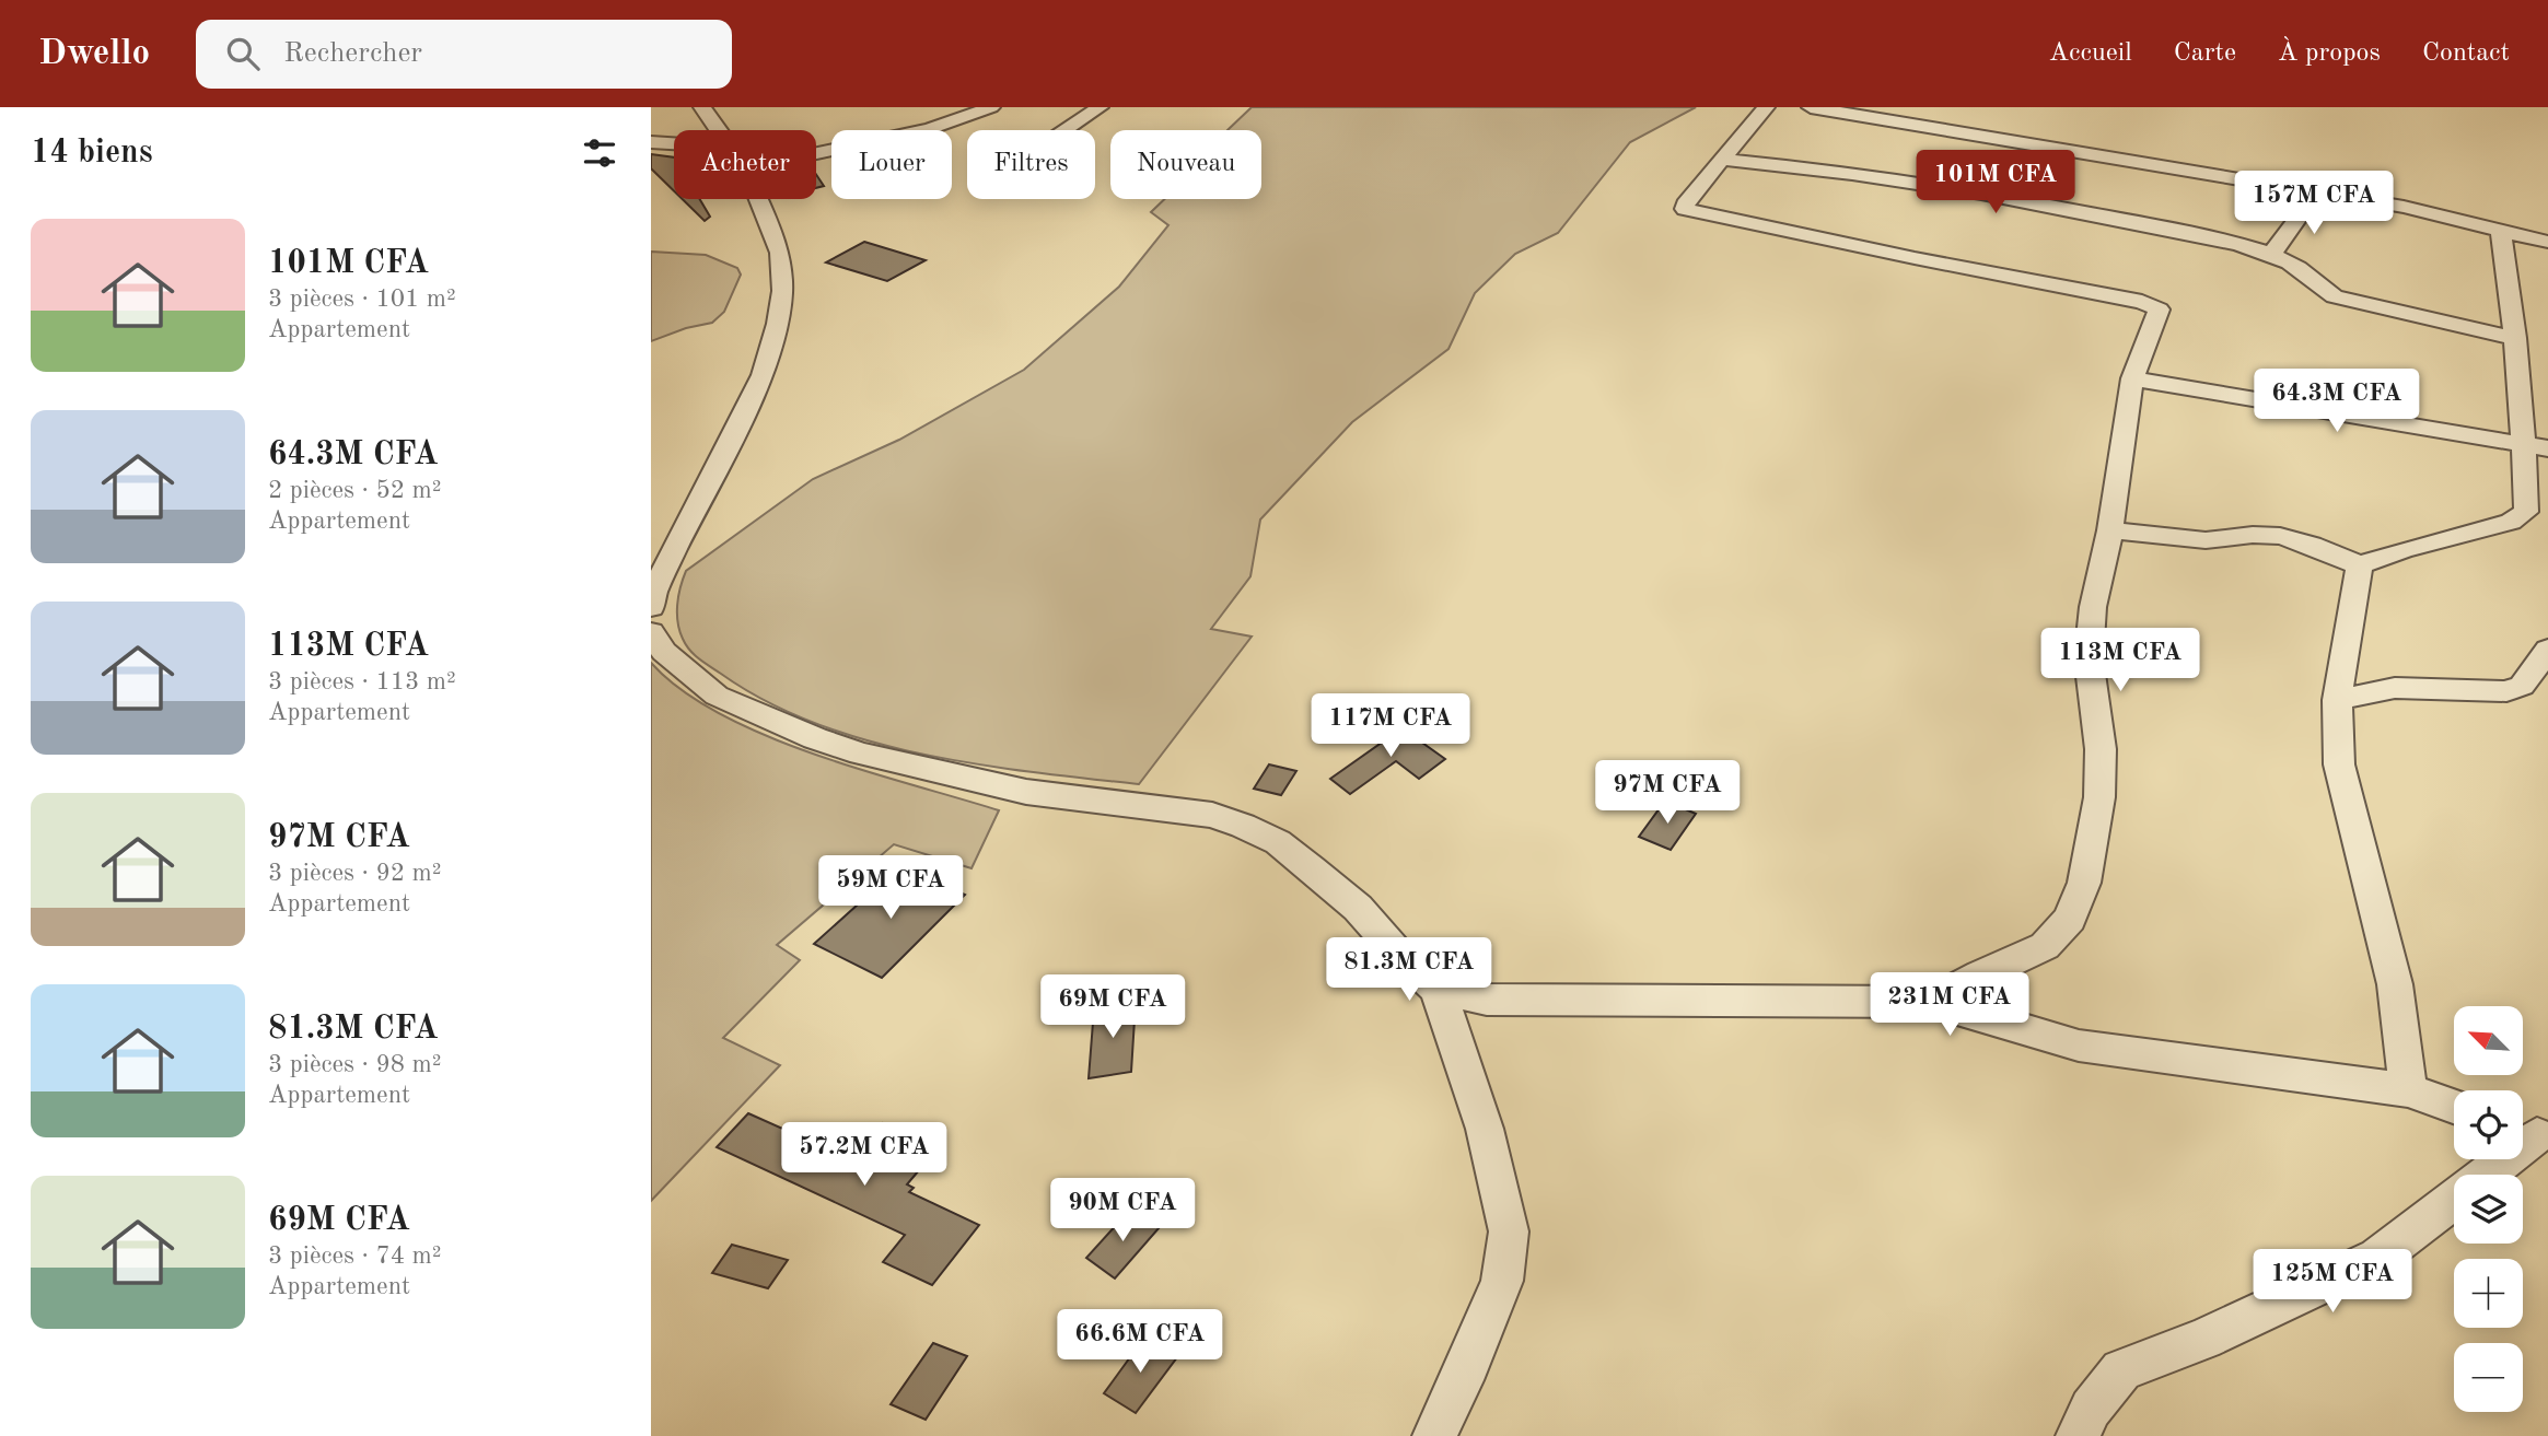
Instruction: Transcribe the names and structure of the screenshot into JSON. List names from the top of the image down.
{
  "north": "top left",
  "page": {
    "header": "Dwello",
    "search": "Rechercher",
    "nav": [
      "Accueil",
      "Carte",
      "À propos",
      "Contact"
    ],
    "heading": "14 biens",
    "chip": [
      "Acheter",
      "Louer",
      "Filtres",
      "Nouveau"
    ],
    "price": [
      "101M CFA",
      "157M CFA",
      "64.3M CFA",
      "113M CFA",
      "117M CFA",
      "97M CFA",
      "59M CFA",
      "81.3M CFA",
      "231M CFA",
      "69M CFA",
      "57.2M CFA",
      "90M CFA",
      "125M CFA",
      "66.6M CFA"
    ],
    "list": [
      {
        "name": "101M CFA",
        "note": "3 pièces · 101 m² · Appartement"
      },
      {
        "name": "64.3M CFA",
        "note": "2 pièces · 52 m² · Appartement"
      },
      {
        "name": "113M CFA",
        "note": "3 pièces · 113 m² · Appartement"
      },
      {
        "name": "97M CFA",
        "note": "3 pièces · 92 m² · Appartement"
      },
      {
        "name": "81.3M CFA",
        "note": "3 pièces · 98 m² · Appartement"
      },
      {
        "name": "69M CFA",
        "note": "3 pièces · 74 m² · Appartement"
      }
    ],
    "map_buttons": ["+", "−"]
  }
}
